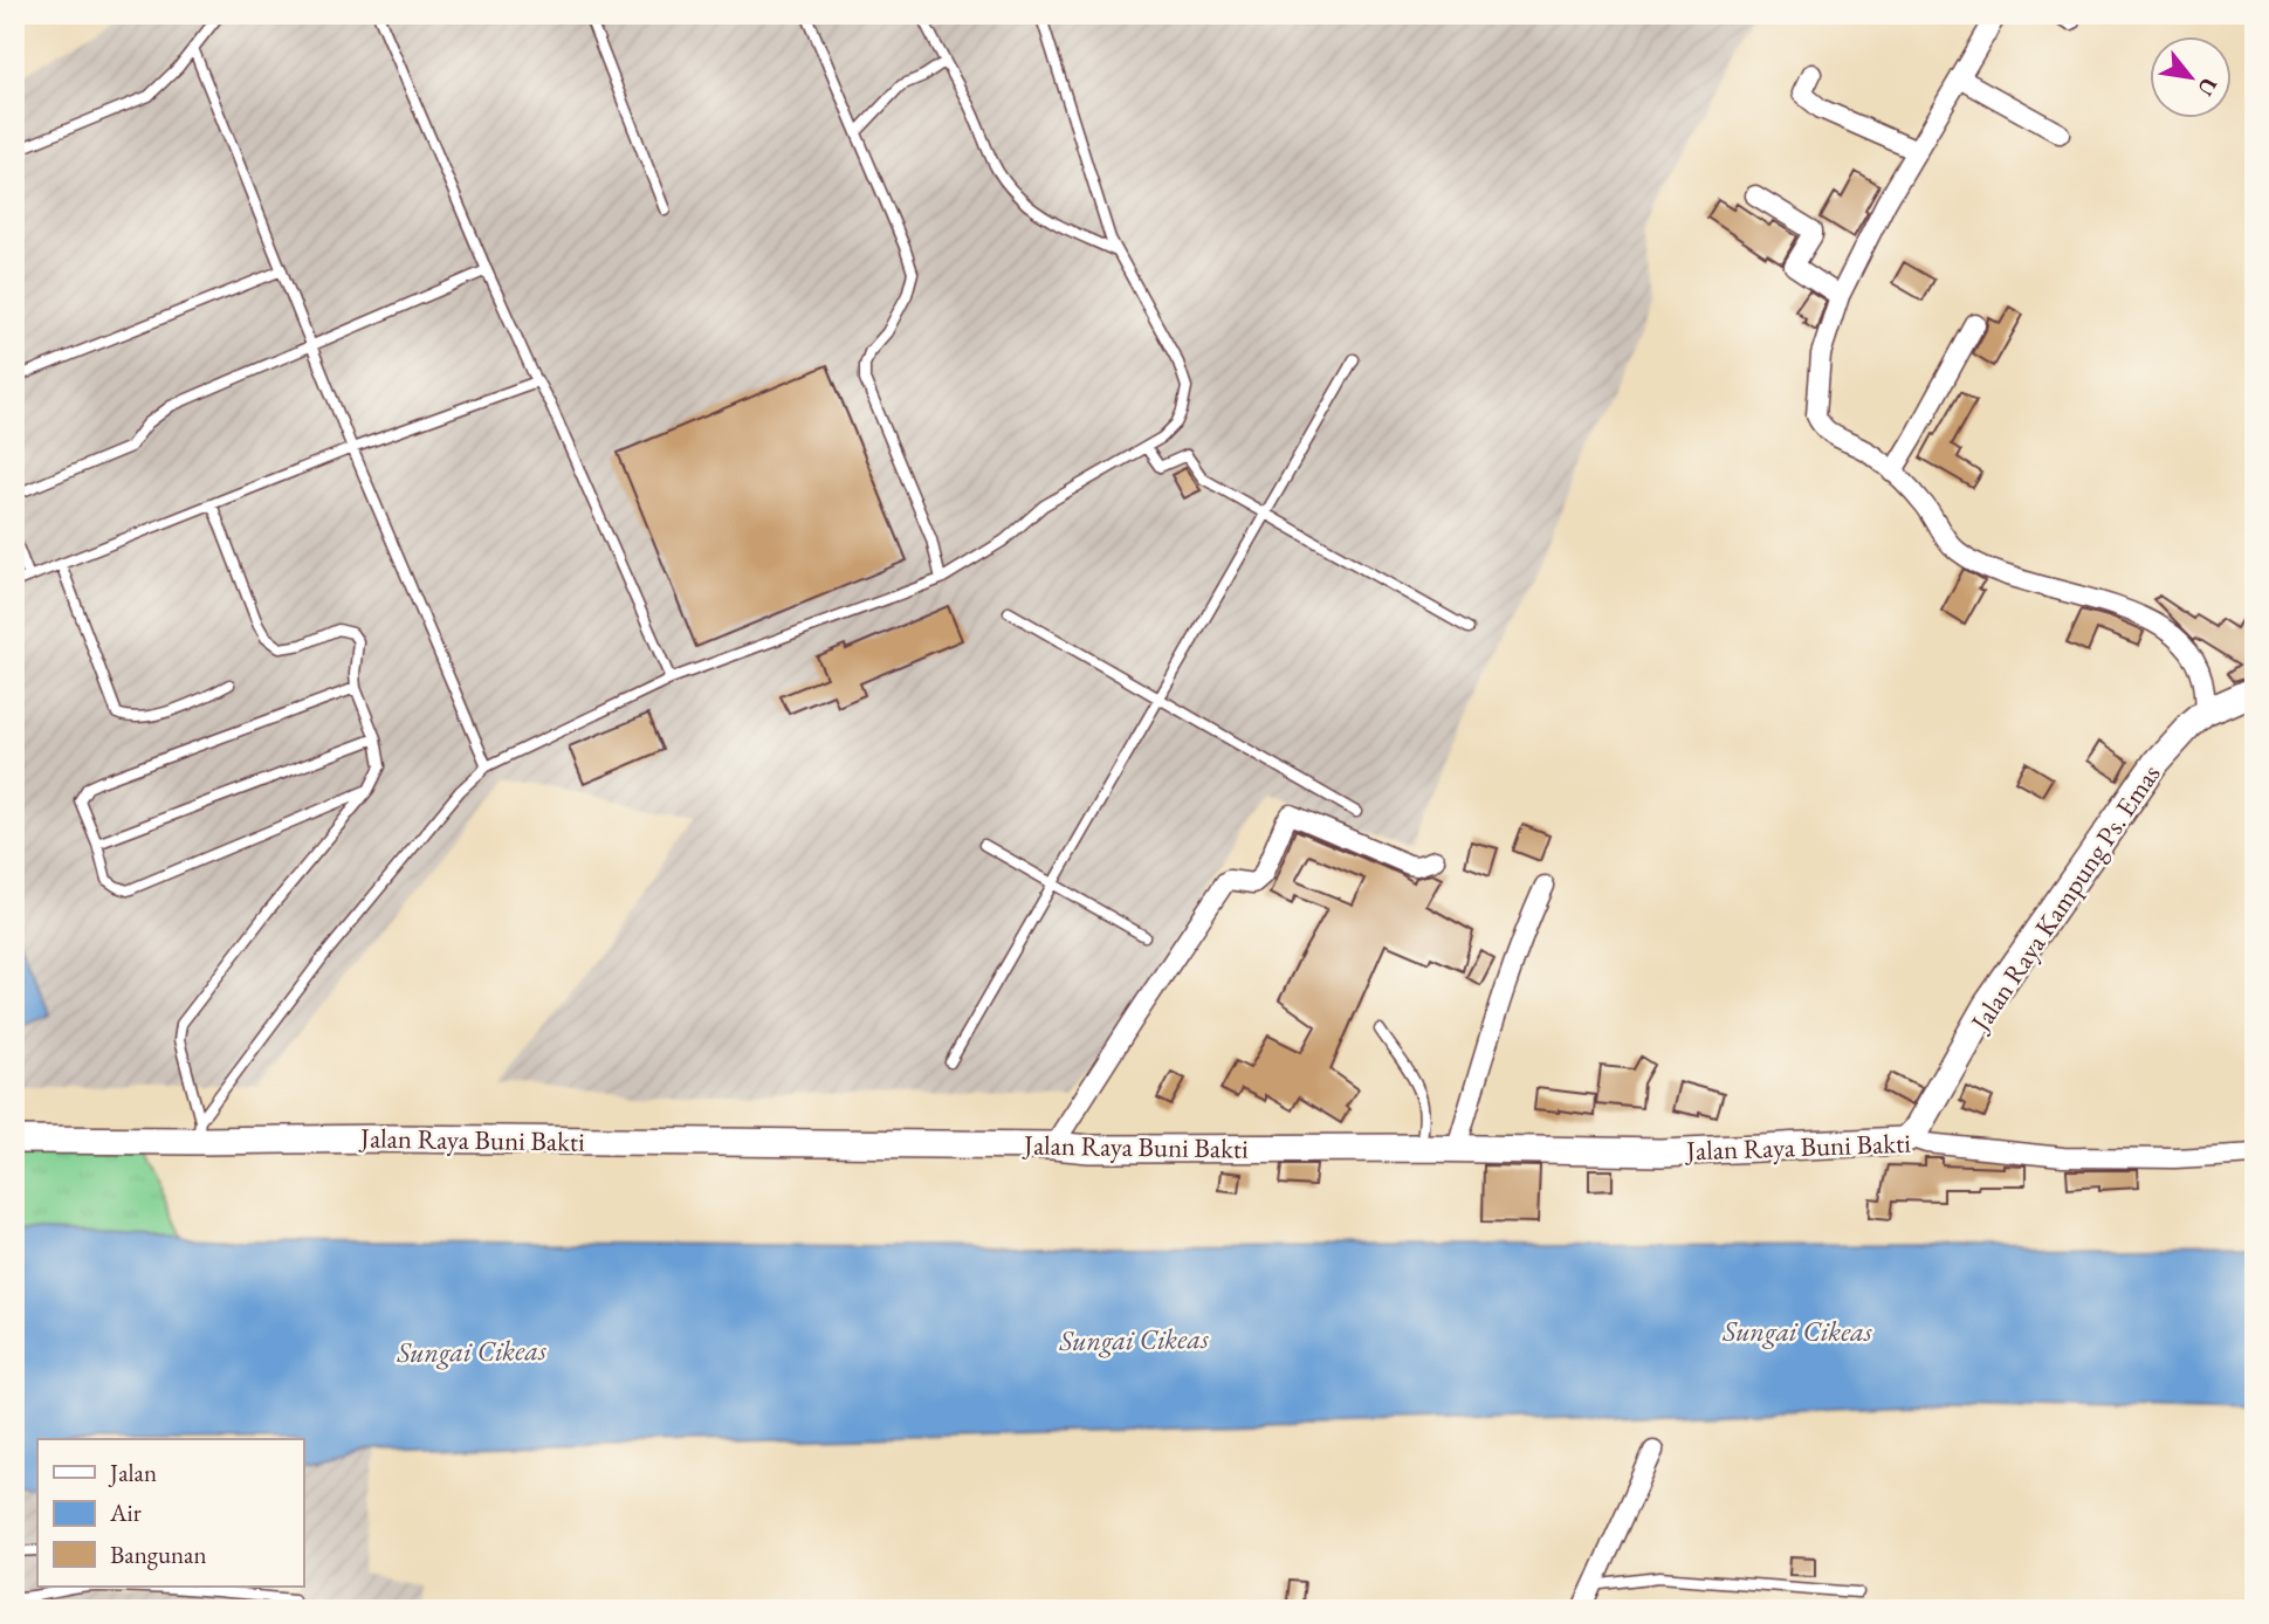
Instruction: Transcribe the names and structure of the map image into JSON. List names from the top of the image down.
{
  "streets": {
    "main road": ["Jalan Raya Kampung Ps. Emas", "Jalan Raya Buni Bakti"]
  },
  "crossings": [
    ["Jalan Raya Kampung Ps. Emas", "Jalan Raya Buni Bakti"]
  ],
  "water": ["Sungai Cikeas"],
  "legend": ["Jalan", "Air", "Bangunan"],
  "north": "bottom right"
}
